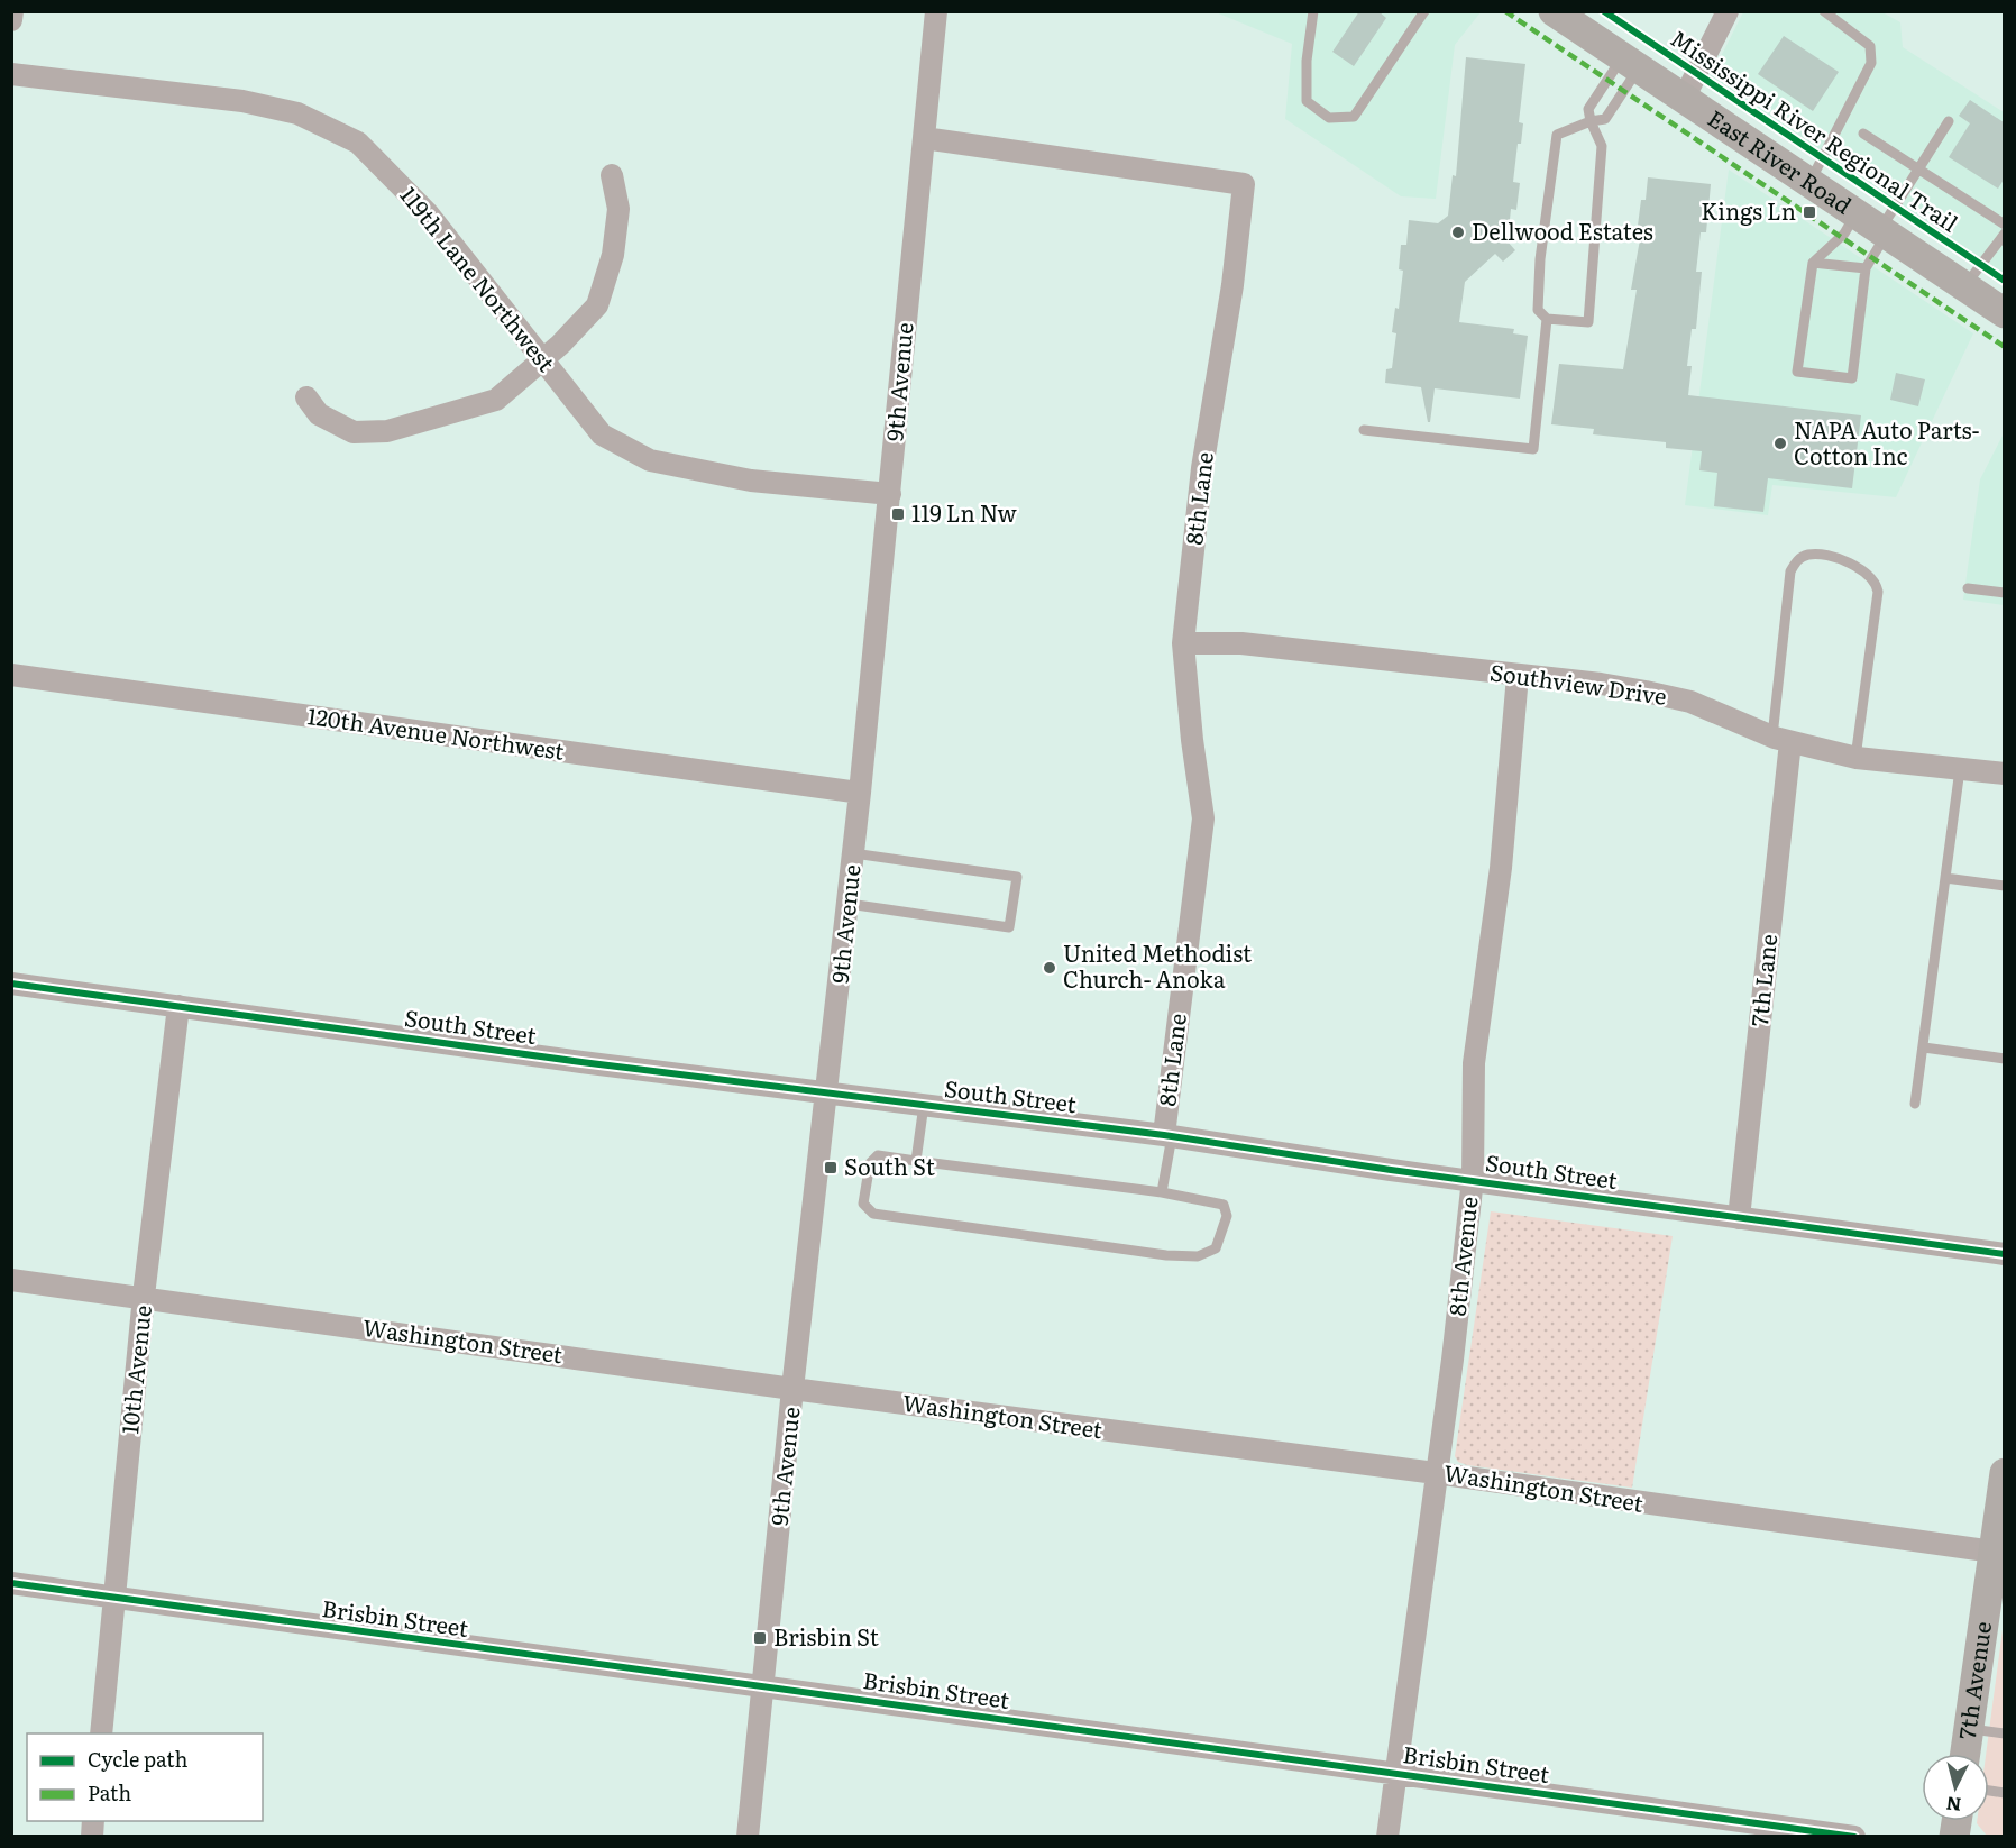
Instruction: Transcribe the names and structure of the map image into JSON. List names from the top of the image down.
{
  "streets": {
    "main road": ["East River Road", "7th Avenue"],
    "street": [
      "119th Lane Northwest",
      "9th Avenue",
      "8th Lane",
      "Southview Drive",
      "120th Avenue Northwest",
      "7th Lane",
      "South Street",
      "8th Avenue",
      "Washington Street",
      "10th Avenue",
      "Brisbin Street"
    ],
    "cycle path": ["Mississippi River Regional Trail"]
  },
  "crossings": [
    ["119th Lane Northwest", "9th Avenue"],
    ["9th Avenue", "8th Lane"],
    ["9th Avenue", "120th Avenue Northwest"],
    ["9th Avenue", "South Street"],
    ["9th Avenue", "Washington Street"],
    ["9th Avenue", "Brisbin Street"],
    ["8th Lane", "Southview Drive"],
    ["8th Lane", "South Street"],
    ["Southview Drive", "7th Lane"],
    ["Southview Drive", "8th Avenue"],
    ["7th Lane", "South Street"],
    ["South Street", "8th Avenue"],
    ["South Street", "10th Avenue"],
    ["8th Avenue", "Washington Street"],
    ["8th Avenue", "Brisbin Street"],
    ["Washington Street", "10th Avenue"],
    ["Washington Street", "7th Avenue"],
    ["10th Avenue", "Brisbin Street"]
  ],
  "places": {
    "transit": [
      "Kings Ln",
      "119 Ln Nw",
      "South St",
      "Brisbin St"
    ],
    "other": ["Dellwood Estates", "NAPA Auto Parts- Cotton Inc", "United Methodist Church- Anoka"]
  },
  "legend": ["Cycle path", "Path"],
  "north": "bottom"
}
